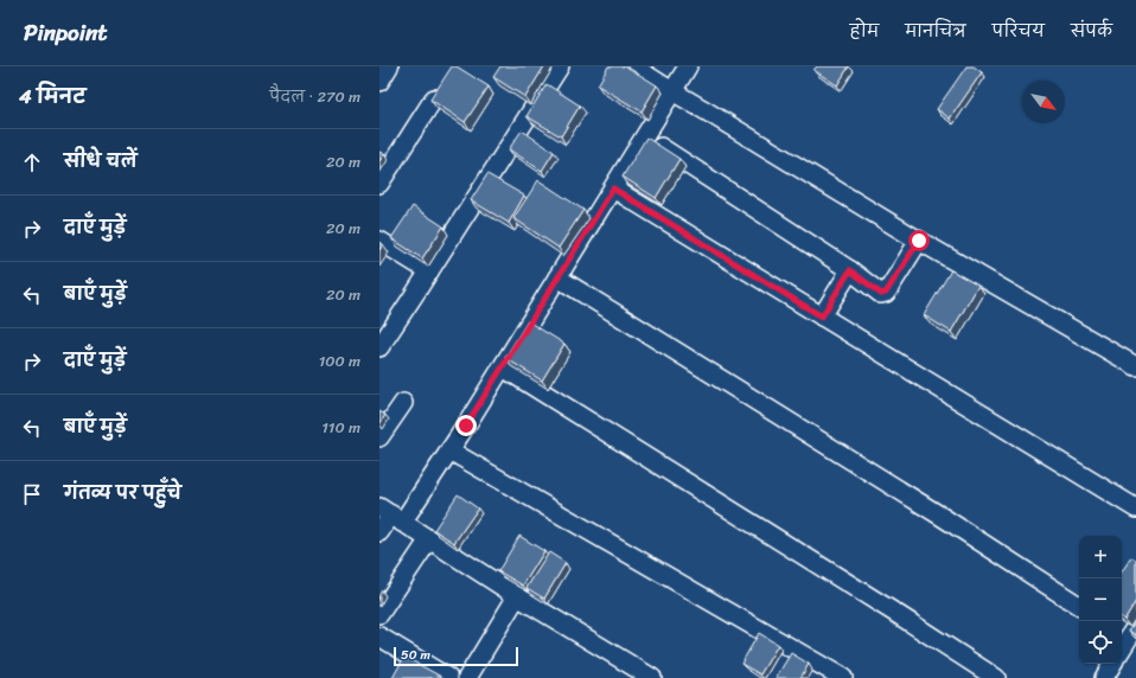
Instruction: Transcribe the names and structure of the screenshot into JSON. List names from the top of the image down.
{
  "scale_bar": "50 m",
  "north": "bottom right",
  "page": {
    "header": "Pinpoint",
    "nav": [
      "होम",
      "मानचित्र",
      "परिचय",
      "संपर्क"
    ],
    "heading": ["4 मिनट", "पैदल · 270 m"],
    "list": [
      ["सीधे चलें", "20 m"],
      ["दाएँ मुड़ें", "20 m"],
      ["बाएँ मुड़ें", "20 m"],
      ["दाएँ मुड़ें", "100 m"],
      ["बाएँ मुड़ें", "110 m"],
      "गंतव्य पर पहुँचे"
    ],
    "map_buttons": ["+", "−"],
    "scale": "50 m"
  }
}
